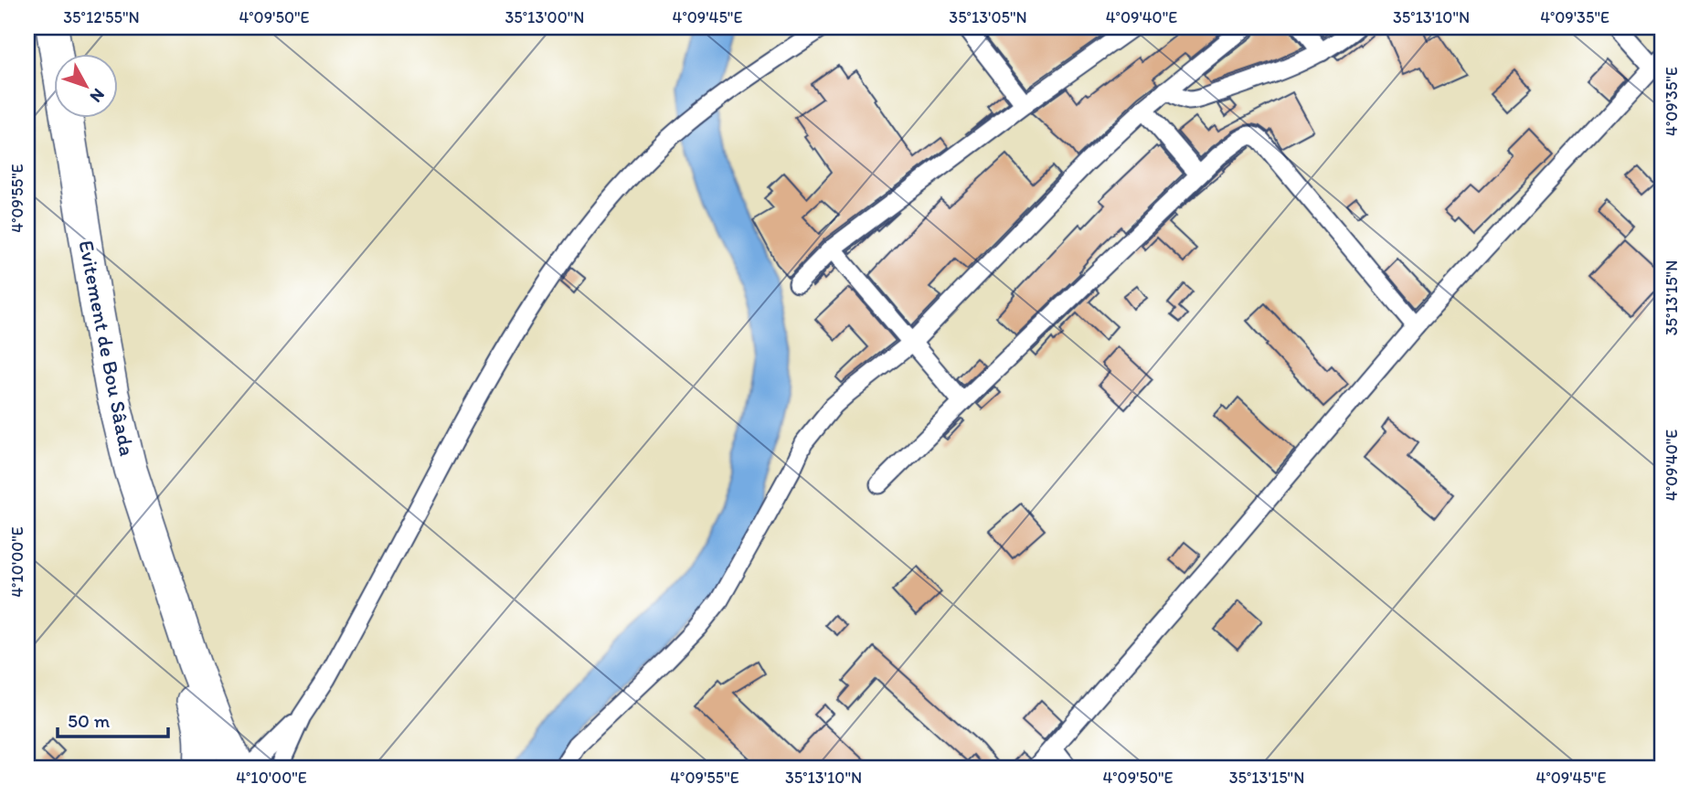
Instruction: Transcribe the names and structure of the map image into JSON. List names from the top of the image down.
{
  "streets": {
    "highway": ["Evitement de Bou Sâada"]
  },
  "scale_bar": "50 m",
  "north": "bottom right",
  "coordinates": [
    "35°12'55\"N",
    "4°09'50\"E",
    "35°13'00\"N",
    "4°09'45\"E",
    "35°13'05\"N",
    "4°09'40\"E",
    "35°13'10\"N",
    "4°09'35\"E",
    "4°09'55\"E",
    "35°13'15\"N",
    "4°10'00\"E"
  ]
}
